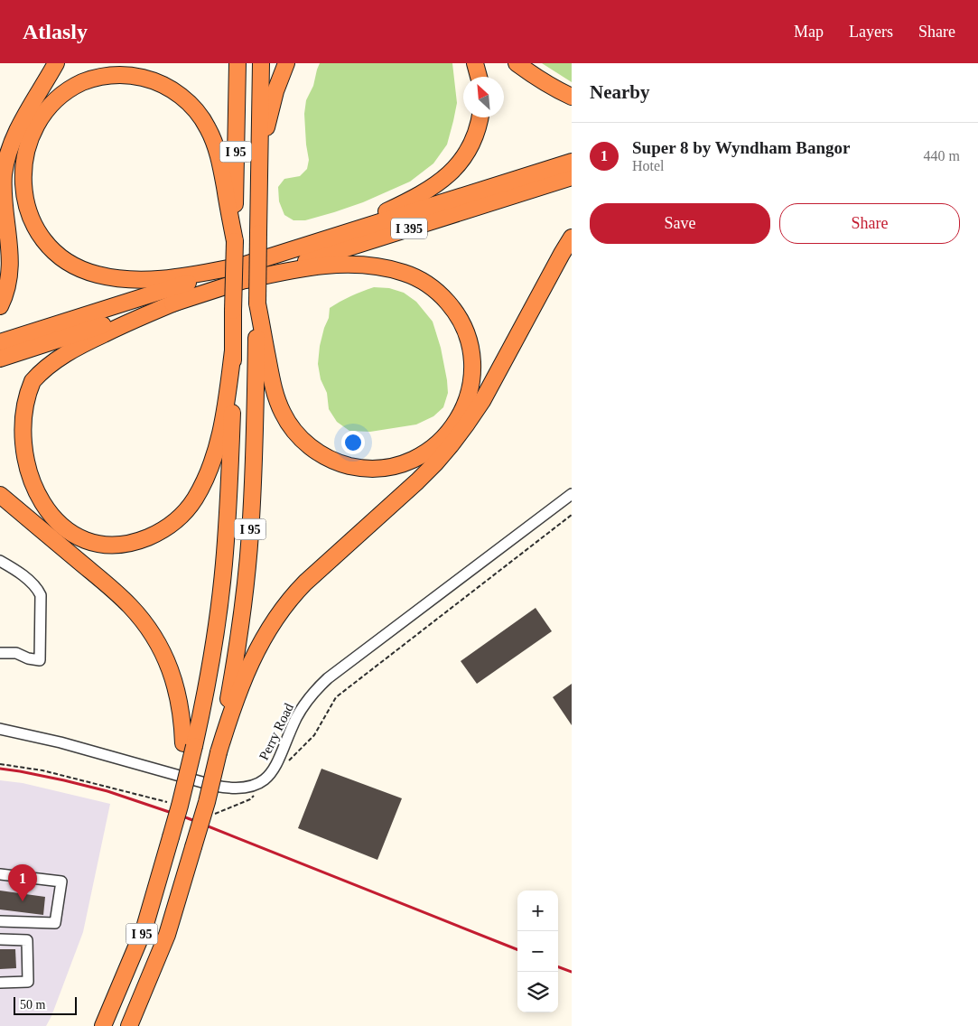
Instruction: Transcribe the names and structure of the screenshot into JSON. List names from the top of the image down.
{
  "streets": {
    "highway": ["I 95", "I 395"],
    "street": ["Perry Road"]
  },
  "scale_bar": "50 m",
  "north": "top left",
  "page": {
    "header": "Atlasly",
    "nav": ["Map", "Layers", "Share"],
    "heading": "Nearby",
    "list": [
      {
        "mark": "1",
        "name": "Super 8 by Wyndham Bangor",
        "note": "Hotel",
        "value": "440 m"
      }
    ],
    "buttons": ["Save", "Share"],
    "pins": "1",
    "map_buttons": ["+", "−"],
    "scale": "50 m"
  }
}
